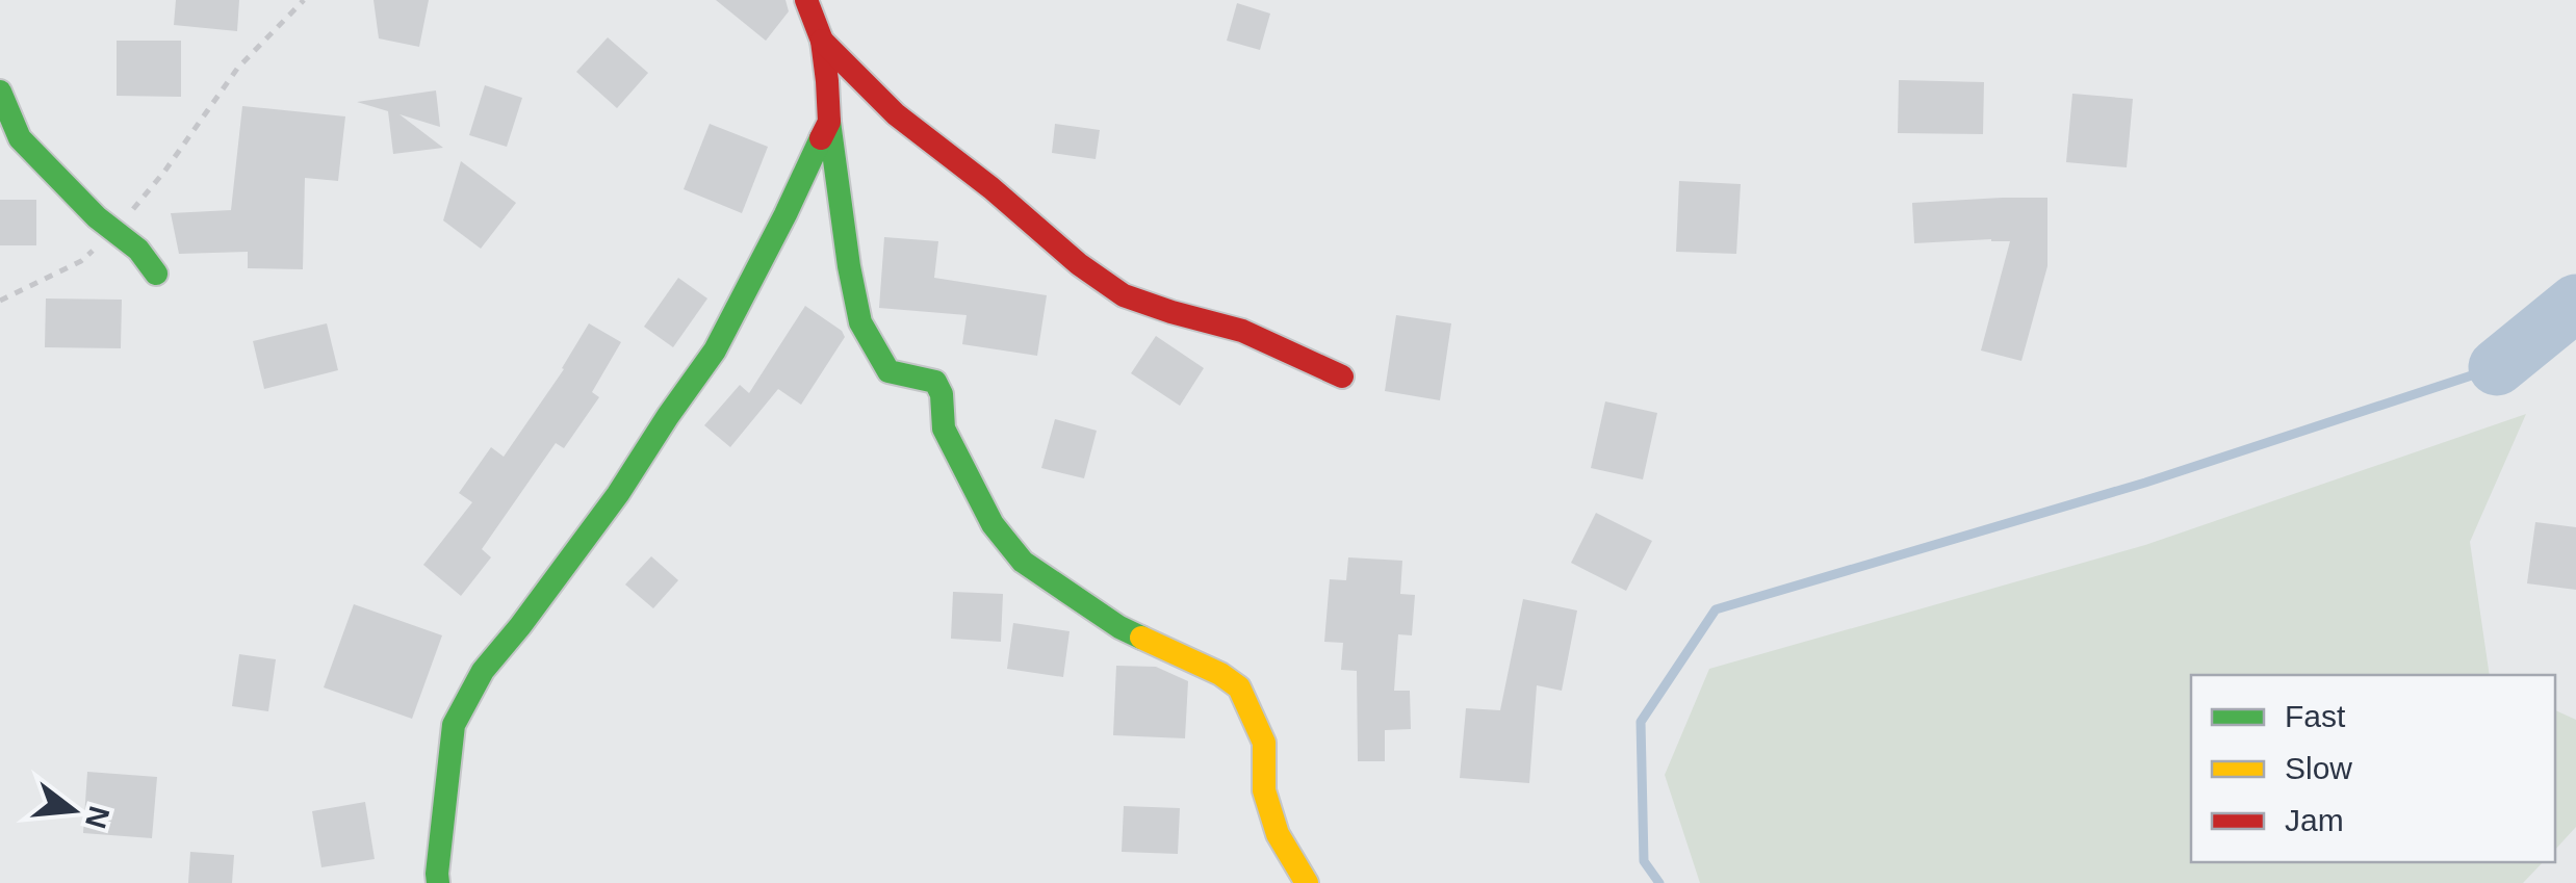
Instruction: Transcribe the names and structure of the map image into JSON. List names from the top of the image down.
{
  "legend": ["Fast", "Slow", "Jam"],
  "north": "right"
}
